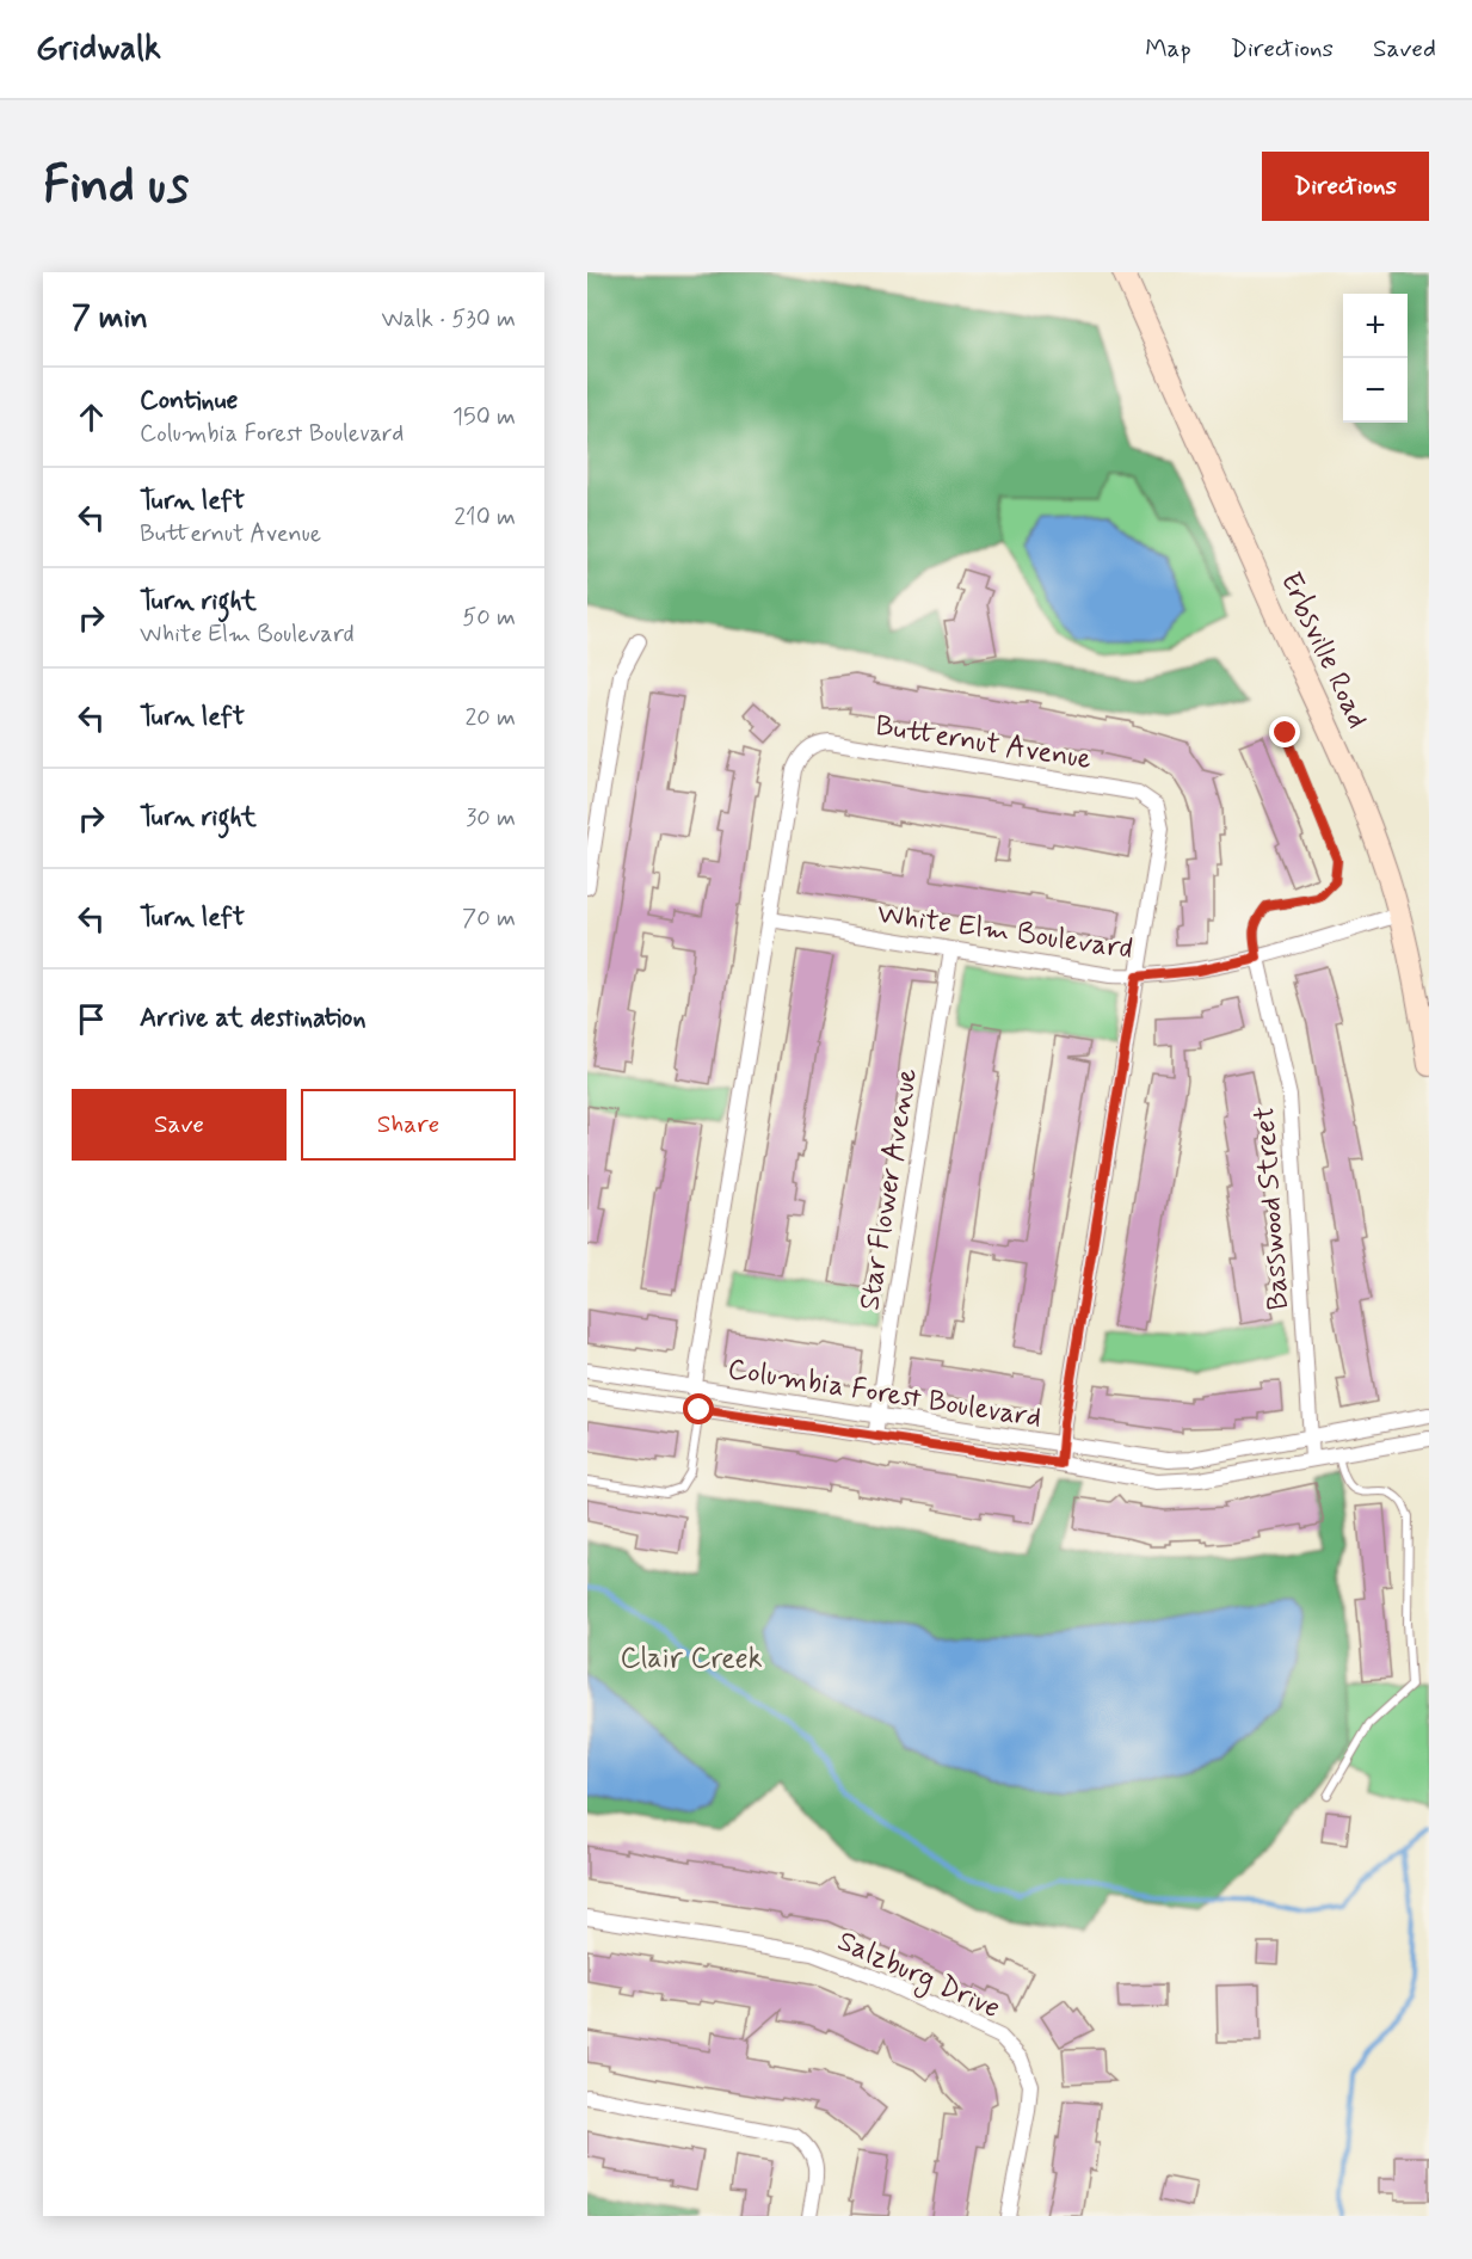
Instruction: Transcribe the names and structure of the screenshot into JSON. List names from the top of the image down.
{
  "streets": {
    "main road": ["Erbsville Road"],
    "street": [
      "Butternut Avenue",
      "White Elm Boulevard",
      "Star Flower Avenue",
      "Basswood Street",
      "Columbia Forest Boulevard",
      "Salzburg Drive"
    ]
  },
  "crossings": [
    ["Erbsville Road", "White Elm Boulevard"],
    ["Butternut Avenue", "White Elm Boulevard"],
    ["Butternut Avenue", "Columbia Forest Boulevard"],
    ["White Elm Boulevard", "Star Flower Avenue"],
    ["White Elm Boulevard", "Basswood Street"],
    ["Star Flower Avenue", "Columbia Forest Boulevard"],
    ["Basswood Street", "Columbia Forest Boulevard"]
  ],
  "parks": ["Clair Creek"],
  "page": {
    "header": "Gridwalk",
    "nav": ["Map", "Directions", "Saved"],
    "buttons": [
      "Directions",
      ["Save", "Share"]
    ],
    "title": "Find us",
    "heading": ["7 min", "Walk · 530 m"],
    "map_buttons": ["+", "−"],
    "list": [
      ["Continue", "Columbia Forest Boulevard", "150 m"],
      ["Turn left", "Butternut Avenue", "210 m"],
      ["Turn right", "White Elm Boulevard", "50 m"],
      ["Turn left", "20 m"],
      ["Turn right", "30 m"],
      ["Turn left", "70 m"],
      "Arrive at destination"
    ]
  }
}
